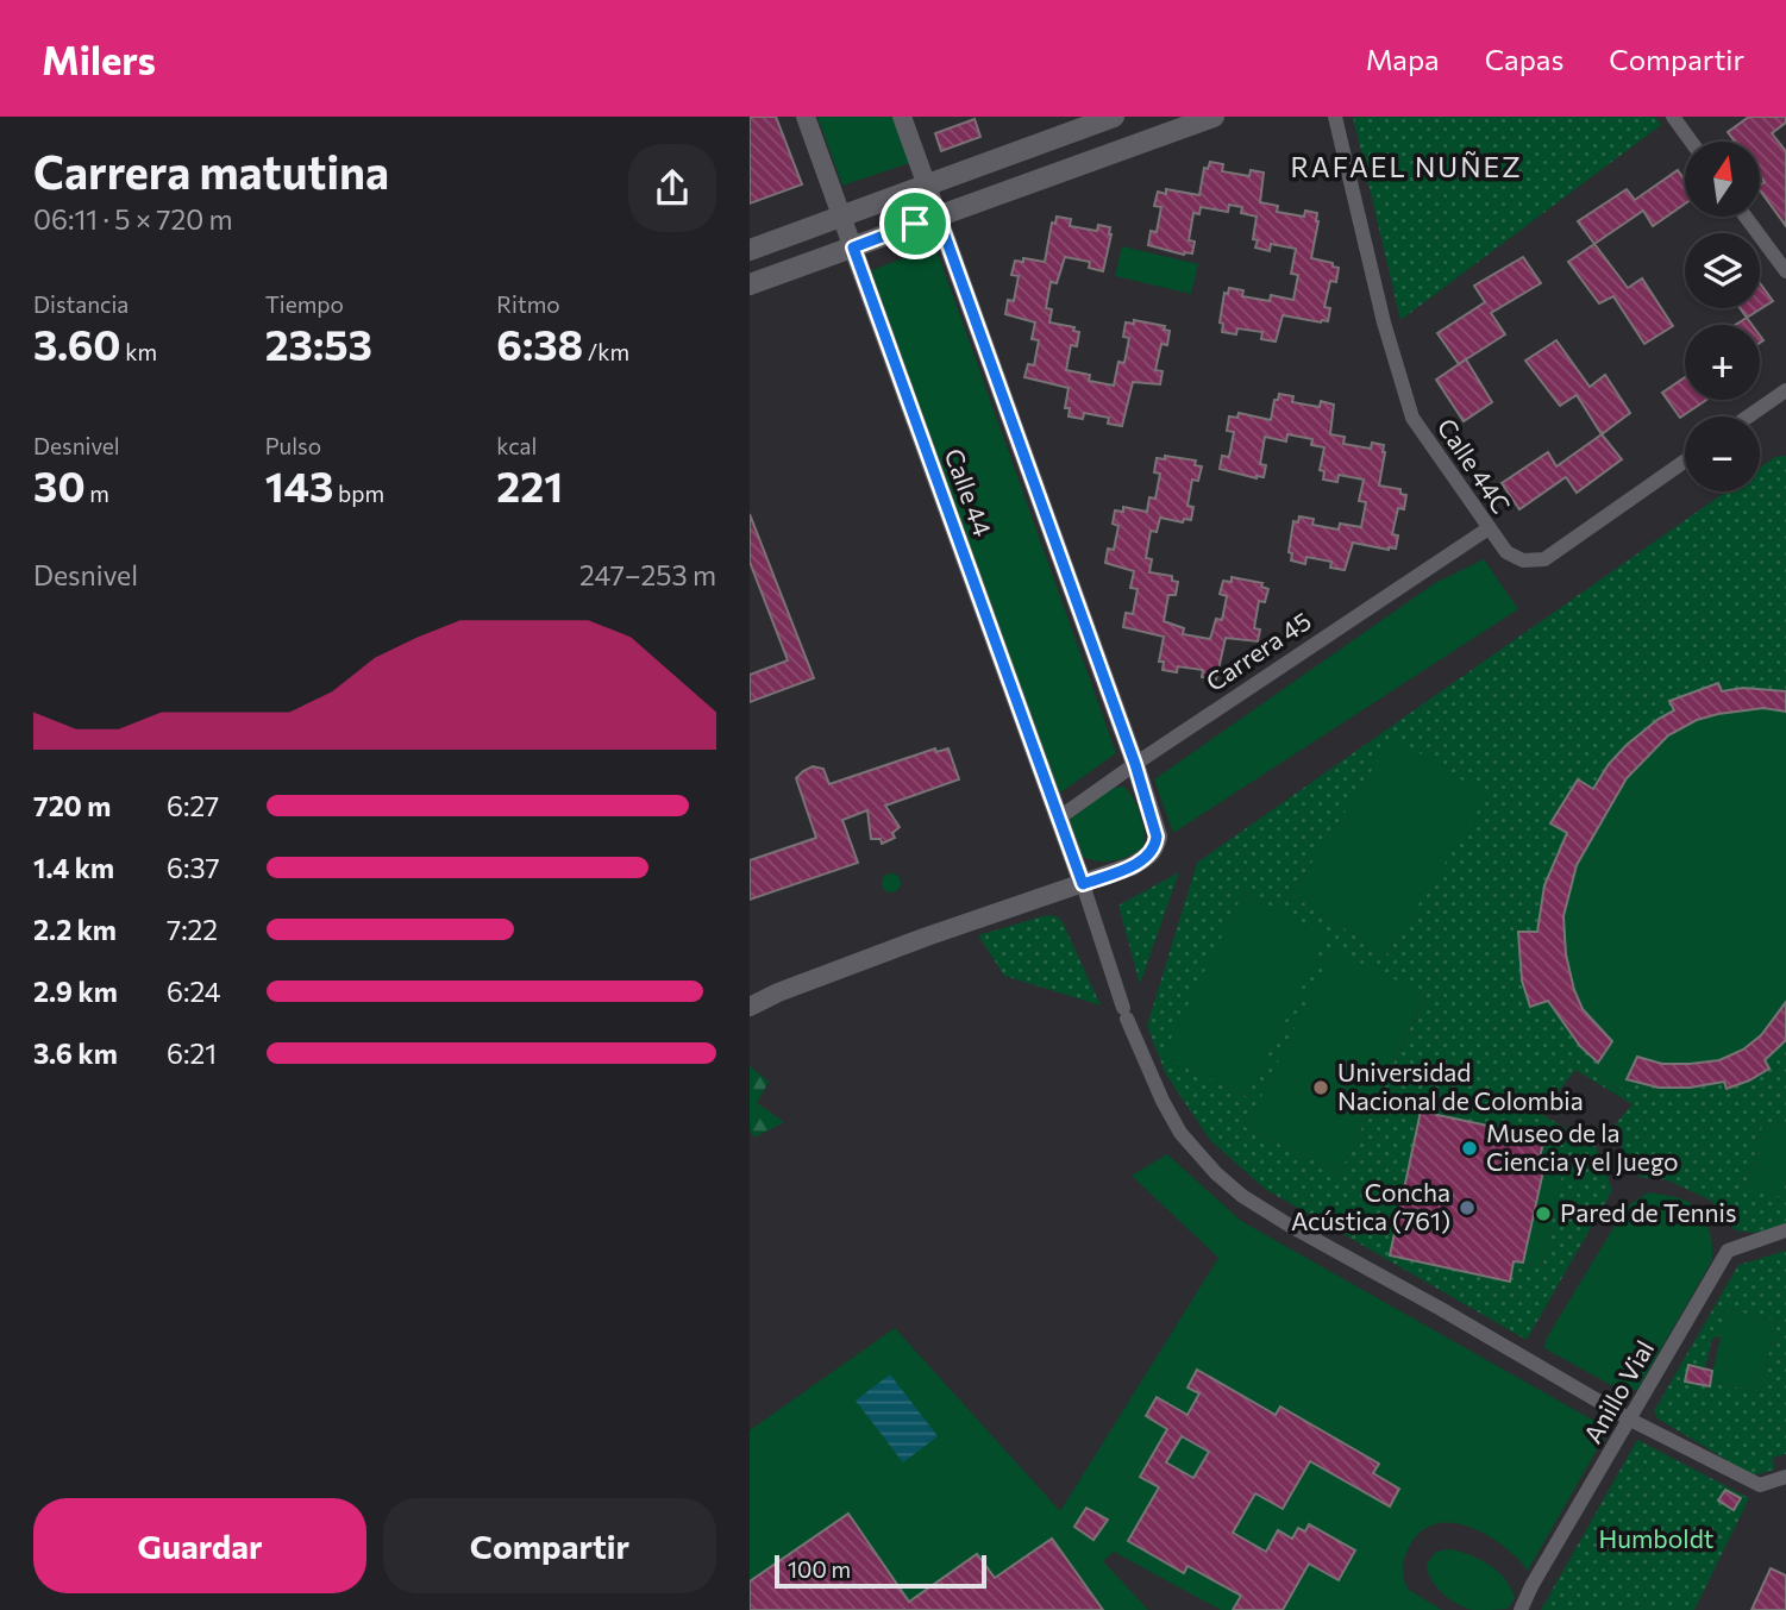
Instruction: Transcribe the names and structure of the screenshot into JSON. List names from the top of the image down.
{
  "streets": {
    "street": [
      "Calle 44C",
      "Calle 44",
      "Carrera 45",
      "Anillo Vial"
    ]
  },
  "crossings": [
    ["Calle 44C", "Carrera 45"],
    ["Calle 44", "Carrera 45"]
  ],
  "districts": ["RAFAEL NUÑEZ"],
  "parks": ["Humboldt"],
  "places": [
    "Universidad Nacional de Colombia",
    "Museo de la Ciencia y el Juego",
    "Concha Acústica (761)",
    "Pared de Tennis"
  ],
  "scale_bar": "100 m",
  "north": "top",
  "page": {
    "header": "Milers",
    "nav": ["Mapa", "Capas", "Compartir"],
    "heading": ["Carrera matutina", "06:11 · 5 × 720 m"],
    "map_buttons": ["+", "−"],
    "stats": [
      ["Distancia", "3.60 km"],
      ["Tiempo", "23:53"],
      ["Ritmo", "6:38 /km"],
      ["Desnivel", "30 m"],
      ["Pulso", "143 bpm"],
      ["kcal", "221"]
    ],
    "chart": ["Desnivel", "247–253 m"],
    "list": [
      {
        "name": "720 m",
        "note": "6:27"
      },
      {
        "name": "1.4 km",
        "note": "6:37"
      },
      {
        "name": "2.2 km",
        "note": "7:22"
      },
      {
        "name": "2.9 km",
        "note": "6:24"
      },
      {
        "name": "3.6 km",
        "note": "6:21"
      }
    ],
    "buttons": ["Guardar", "Compartir"],
    "scale": "100 m"
  }
}
